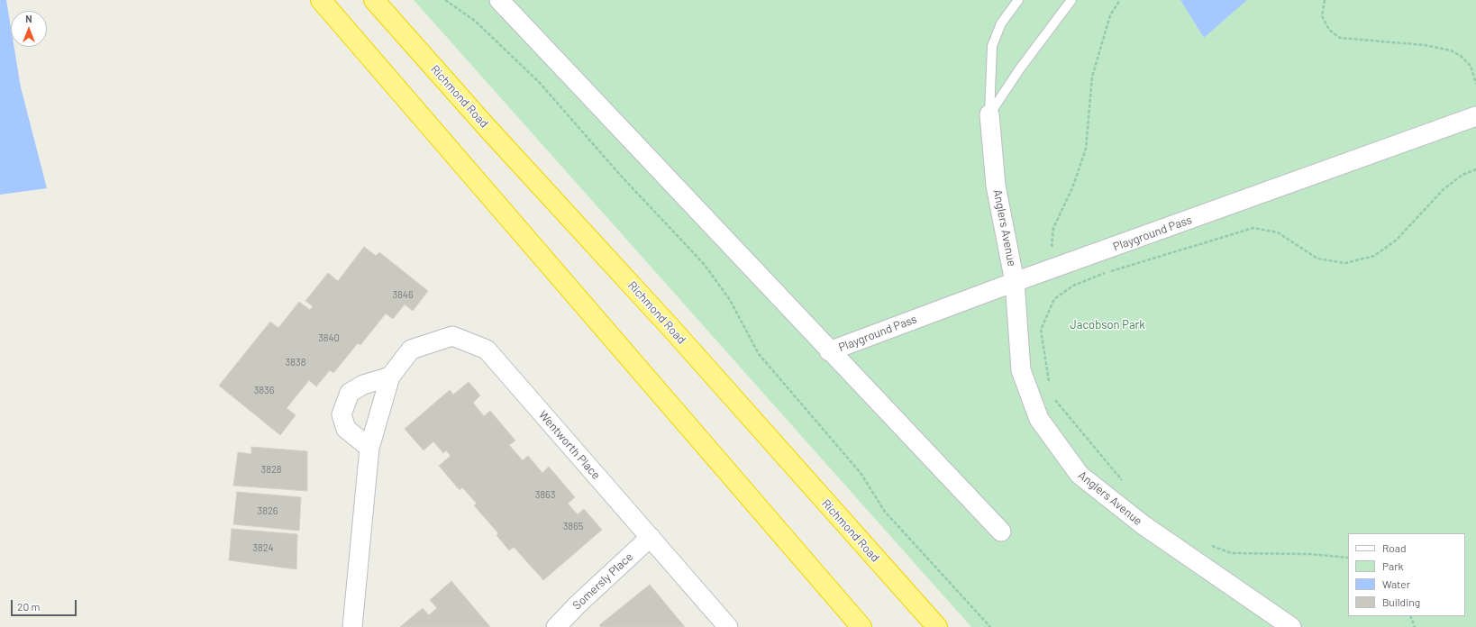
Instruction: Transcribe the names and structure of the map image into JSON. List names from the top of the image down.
{
  "streets": {
    "highway": ["Richmond Road"],
    "street": [
      "Anglers Avenue",
      "Playground Pass",
      "Wentworth Place",
      "Somersly Place"
    ]
  },
  "crossings": [
    ["Anglers Avenue", "Playground Pass"],
    ["Wentworth Place", "Somersly Place"]
  ],
  "parks": ["Jacobson Park"],
  "house_numbers": [
    "3846",
    "3840",
    "3838",
    "3836",
    "3828",
    "3863",
    "3826",
    "3865",
    "3824"
  ],
  "legend": [
    "Road",
    "Park",
    "Water",
    "Building"
  ],
  "scale_bar": "20 m",
  "north": "top"
}
